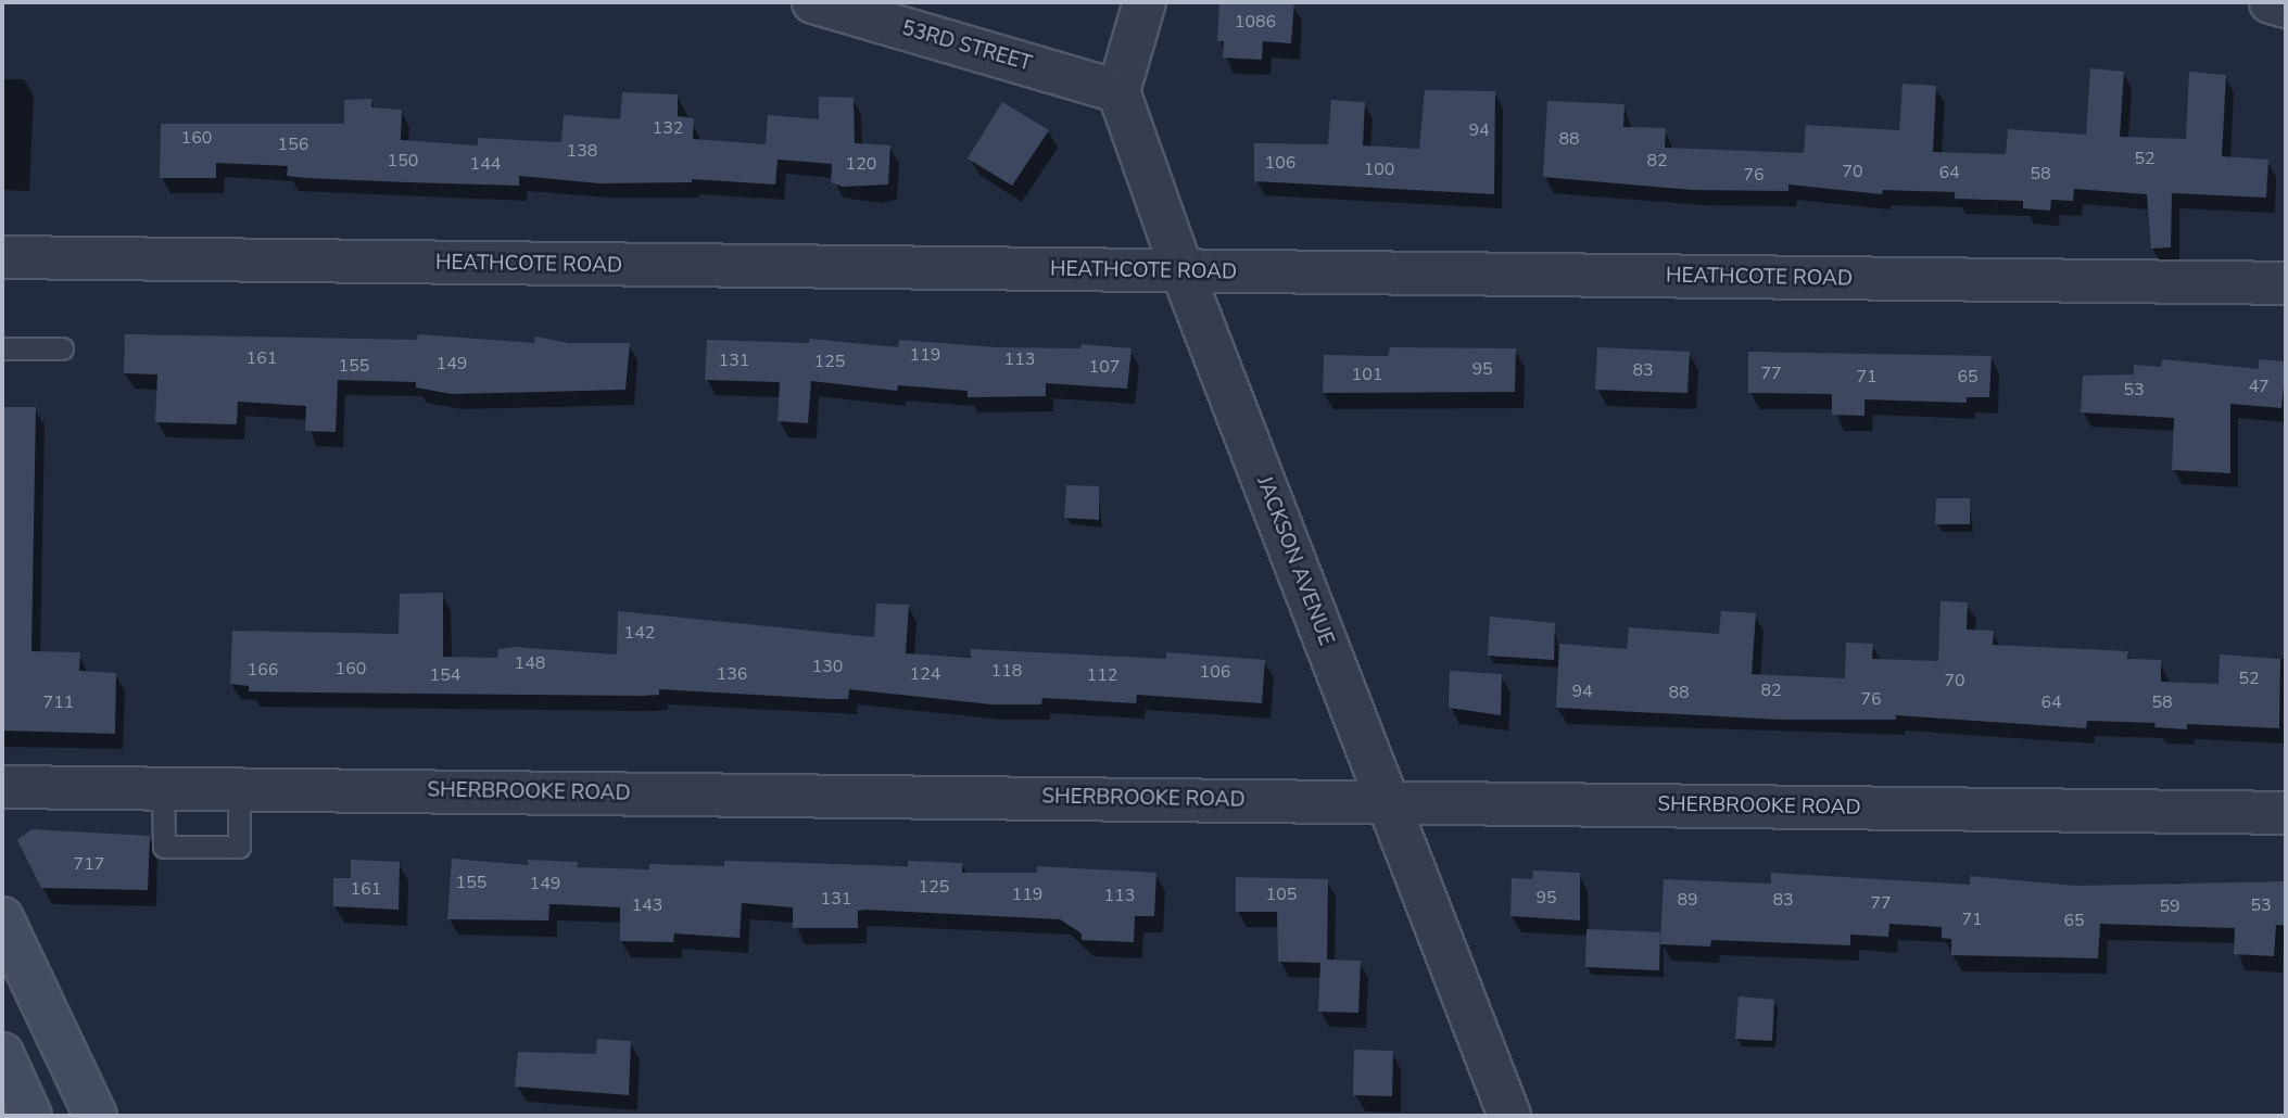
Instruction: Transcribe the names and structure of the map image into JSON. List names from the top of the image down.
{
  "streets": {
    "street": [
      "53RD STREET",
      "HEATHCOTE ROAD",
      "JACKSON AVENUE",
      "SHERBROOKE ROAD"
    ]
  },
  "crossings": [
    ["53RD STREET", "JACKSON AVENUE"],
    ["HEATHCOTE ROAD", "JACKSON AVENUE"],
    ["JACKSON AVENUE", "SHERBROOKE ROAD"]
  ],
  "house_numbers": [
    "1086",
    "132",
    "94",
    "160",
    "88",
    "156",
    "138",
    "52",
    "150",
    "82",
    "106",
    "144",
    "120",
    "100",
    "70",
    "64",
    "58",
    "76",
    "119",
    "161",
    "113",
    "131",
    "125",
    "149",
    "155",
    "107",
    "95",
    "83",
    "77",
    "101",
    "71",
    "65",
    "47",
    "53",
    "142",
    "148",
    "130",
    "160",
    "166",
    "118",
    "106",
    "136",
    "124",
    "154",
    "112",
    "52",
    "70",
    "82",
    "94",
    "88",
    "76",
    "711",
    "64",
    "58",
    "717",
    "155",
    "149",
    "125",
    "161",
    "119",
    "105",
    "113",
    "95",
    "131",
    "89",
    "83",
    "77",
    "143",
    "53",
    "59",
    "71",
    "65"
  ]
}
